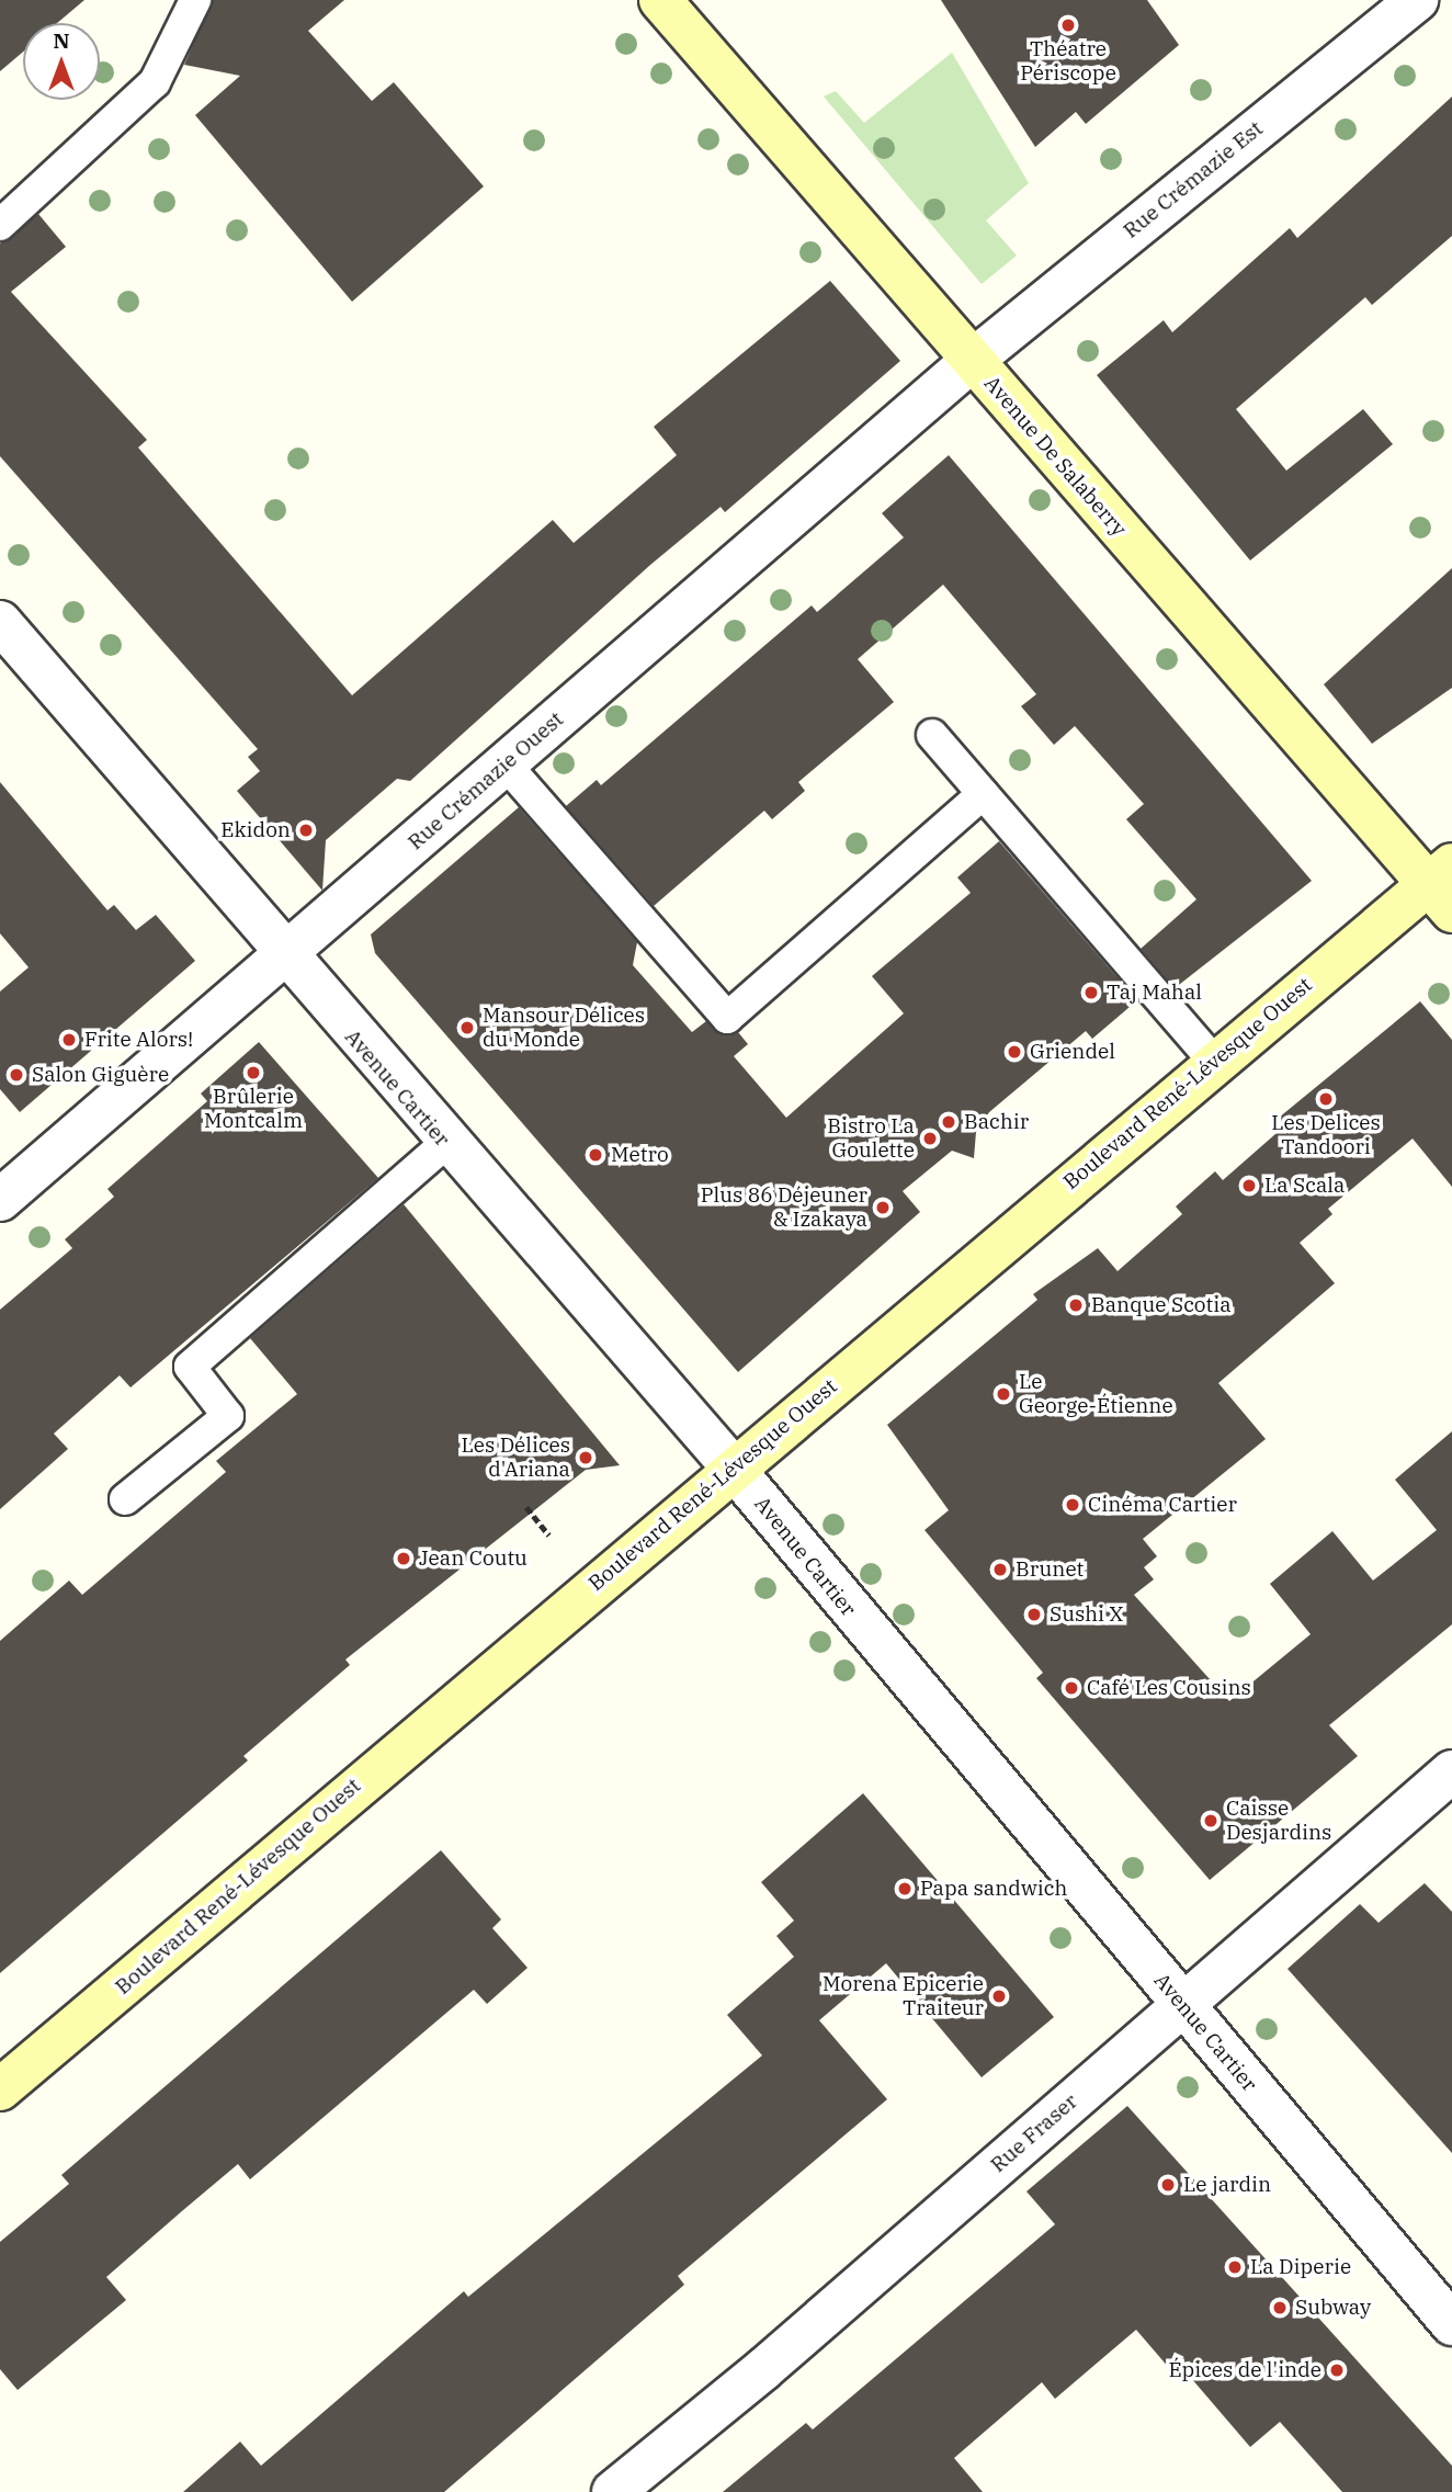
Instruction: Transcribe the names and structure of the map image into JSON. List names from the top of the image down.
{
  "streets": {
    "main road": ["Avenue De Salaberry", "Boulevard René-Lévesque Ouest"],
    "street": [
      "Rue Crémazie Est",
      "Rue Crémazie Ouest",
      "Avenue Cartier",
      "Rue Fraser"
    ]
  },
  "crossings": [
    ["Rue Crémazie Est", "Avenue De Salaberry"],
    ["Rue Crémazie Est", "Rue Crémazie Ouest"],
    ["Avenue De Salaberry", "Rue Crémazie Ouest"],
    ["Avenue De Salaberry", "Boulevard René-Lévesque Ouest"],
    ["Rue Crémazie Ouest", "Avenue Cartier"],
    ["Boulevard René-Lévesque Ouest", "Avenue Cartier"],
    ["Avenue Cartier", "Rue Fraser"]
  ],
  "places": [
    "Théatre Périscope",
    "Ekidon",
    "Taj Mahal",
    "Mansour Délices du Monde",
    "Frite Alors!",
    "Griendel",
    "Brûlerie Montcalm",
    "Salon Giguère",
    "Les Delices Tandoori",
    "Bachir",
    "Bistro La Goulette",
    "Metro",
    "La Scala",
    "Plus 86 Déjeuner & Izakaya",
    "Banque Scotia",
    "Le George-Étienne",
    "Les Délices d'Ariana",
    "Cinéma Cartier",
    "Jean Coutu",
    "Brunet",
    "Sushi X",
    "Café Les Cousins",
    "Caisse Desjardins",
    "Papa sandwich",
    "Morena Epicerie Traiteur",
    "Le jardin",
    "La Diperie",
    "Subway",
    "Épices de l'inde"
  ],
  "north": "top"
}
